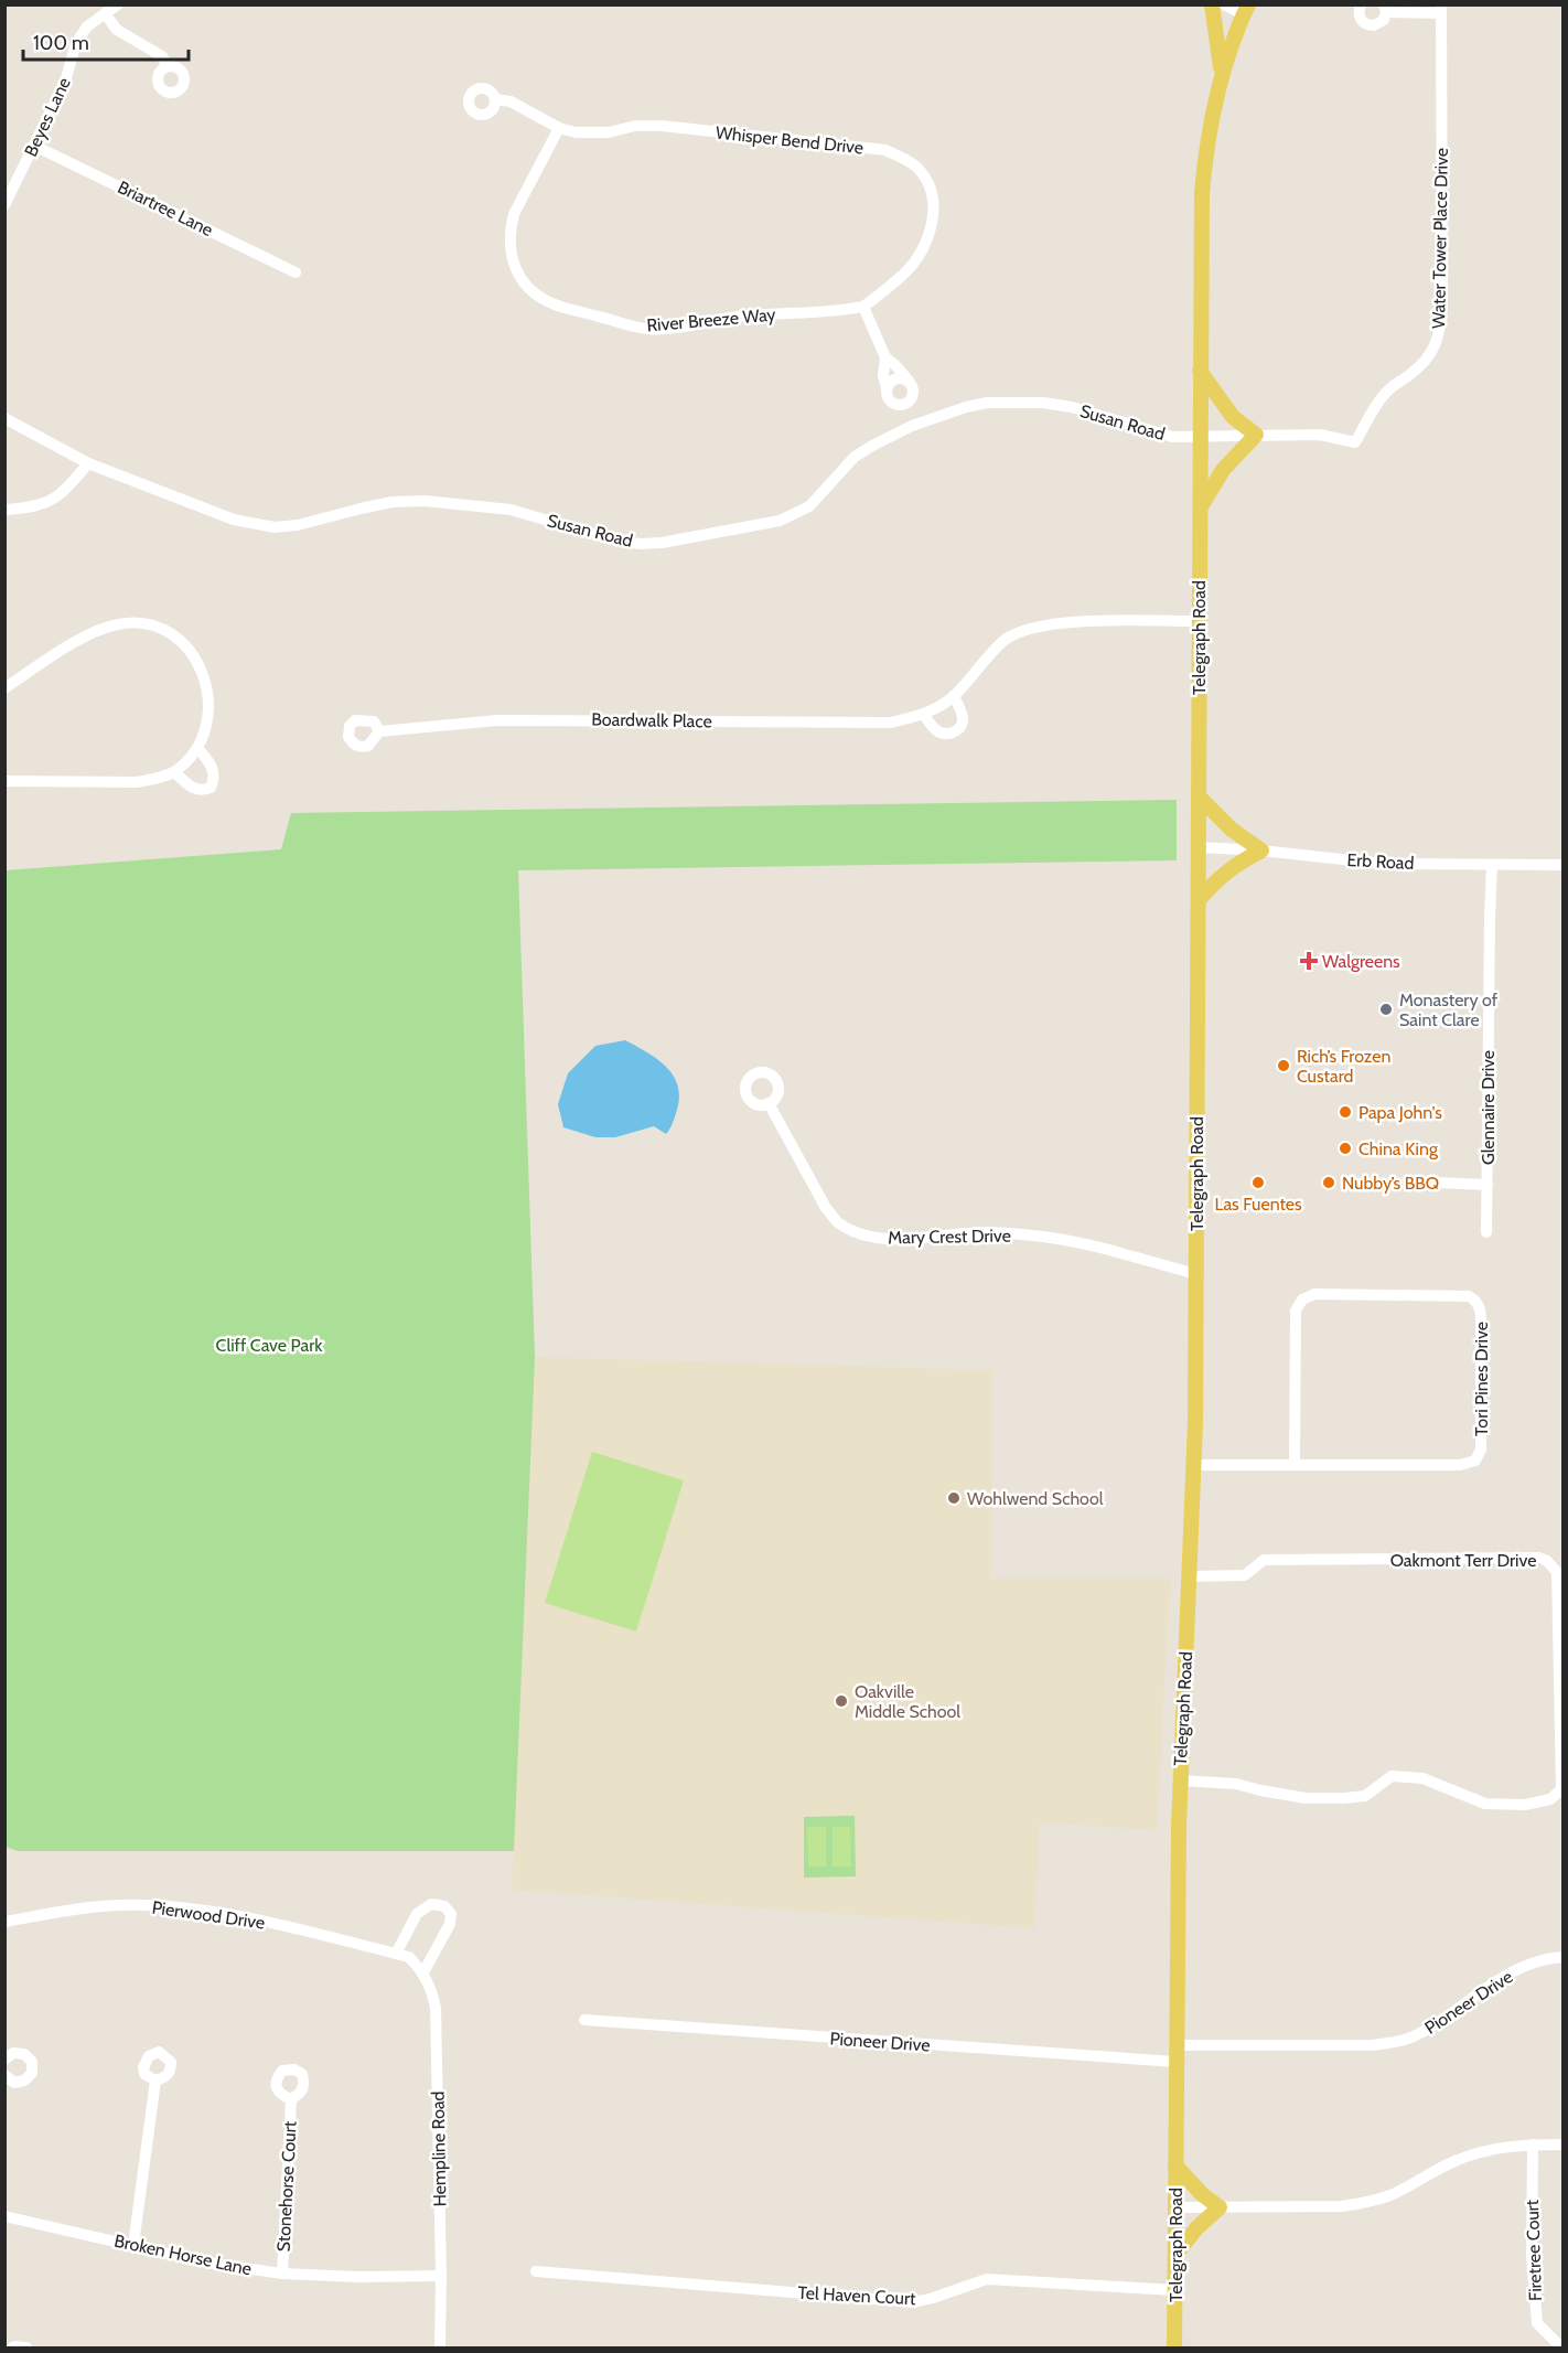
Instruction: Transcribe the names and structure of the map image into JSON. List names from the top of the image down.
{
  "streets": {
    "main road": ["Telegraph Road"],
    "street": [
      "Beyes Lane",
      "Whisper Bend Drive",
      "Briartree Lane",
      "Water Tower Place Drive",
      "River Breeze Way",
      "Susan Road",
      "Boardwalk Place",
      "Erb Road",
      "Glennaire Drive",
      "Mary Crest Drive",
      "Tori Pines Drive",
      "Oakmont Terr Drive",
      "Pierwood Drive",
      "Pioneer Drive",
      "Hempline Road",
      "Stonehorse Court",
      "Firetree Court",
      "Broken Horse Lane",
      "Tel Haven Court"
    ]
  },
  "crossings": [
    ["Beyes Lane", "Briartree Lane"],
    ["Whisper Bend Drive", "River Breeze Way"],
    ["Water Tower Place Drive", "Susan Road"],
    ["Water Tower Place Drive", "Telegraph Road"],
    ["Susan Road", "Telegraph Road"],
    ["Telegraph Road", "Boardwalk Place"],
    ["Telegraph Road", "Erb Road"],
    ["Telegraph Road", "Mary Crest Drive"],
    ["Telegraph Road", "Tori Pines Drive"],
    ["Telegraph Road", "Oakmont Terr Drive"],
    ["Telegraph Road", "Pioneer Drive"],
    ["Telegraph Road", "Tel Haven Court"],
    ["Erb Road", "Glennaire Drive"],
    ["Pierwood Drive", "Hempline Road"],
    ["Hempline Road", "Broken Horse Lane"],
    ["Stonehorse Court", "Broken Horse Lane"]
  ],
  "parks": ["Cliff Cave Park"],
  "places": {
    "health": ["Walgreens"],
    "other": [
      "Monastery of Saint Clare",
      "Rich’s Frozen Custard",
      "Papa John's",
      "China King",
      "Las Fuentes",
      "Nubby’s BBQ",
      "Wohlwend School",
      "Oakville Middle School"
    ]
  },
  "scale_bar": "100 m"
}
